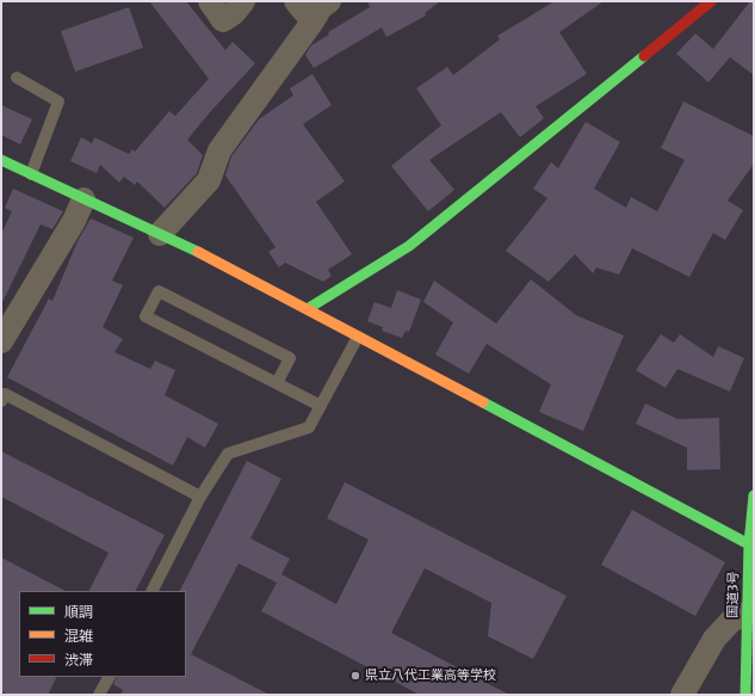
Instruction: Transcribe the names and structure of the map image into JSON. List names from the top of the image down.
{
  "streets": {
    "main road": ["国道3号"]
  },
  "places": ["県立八代工業高等学校"],
  "legend": ["順調", "混雑", "渋滞"]
}
